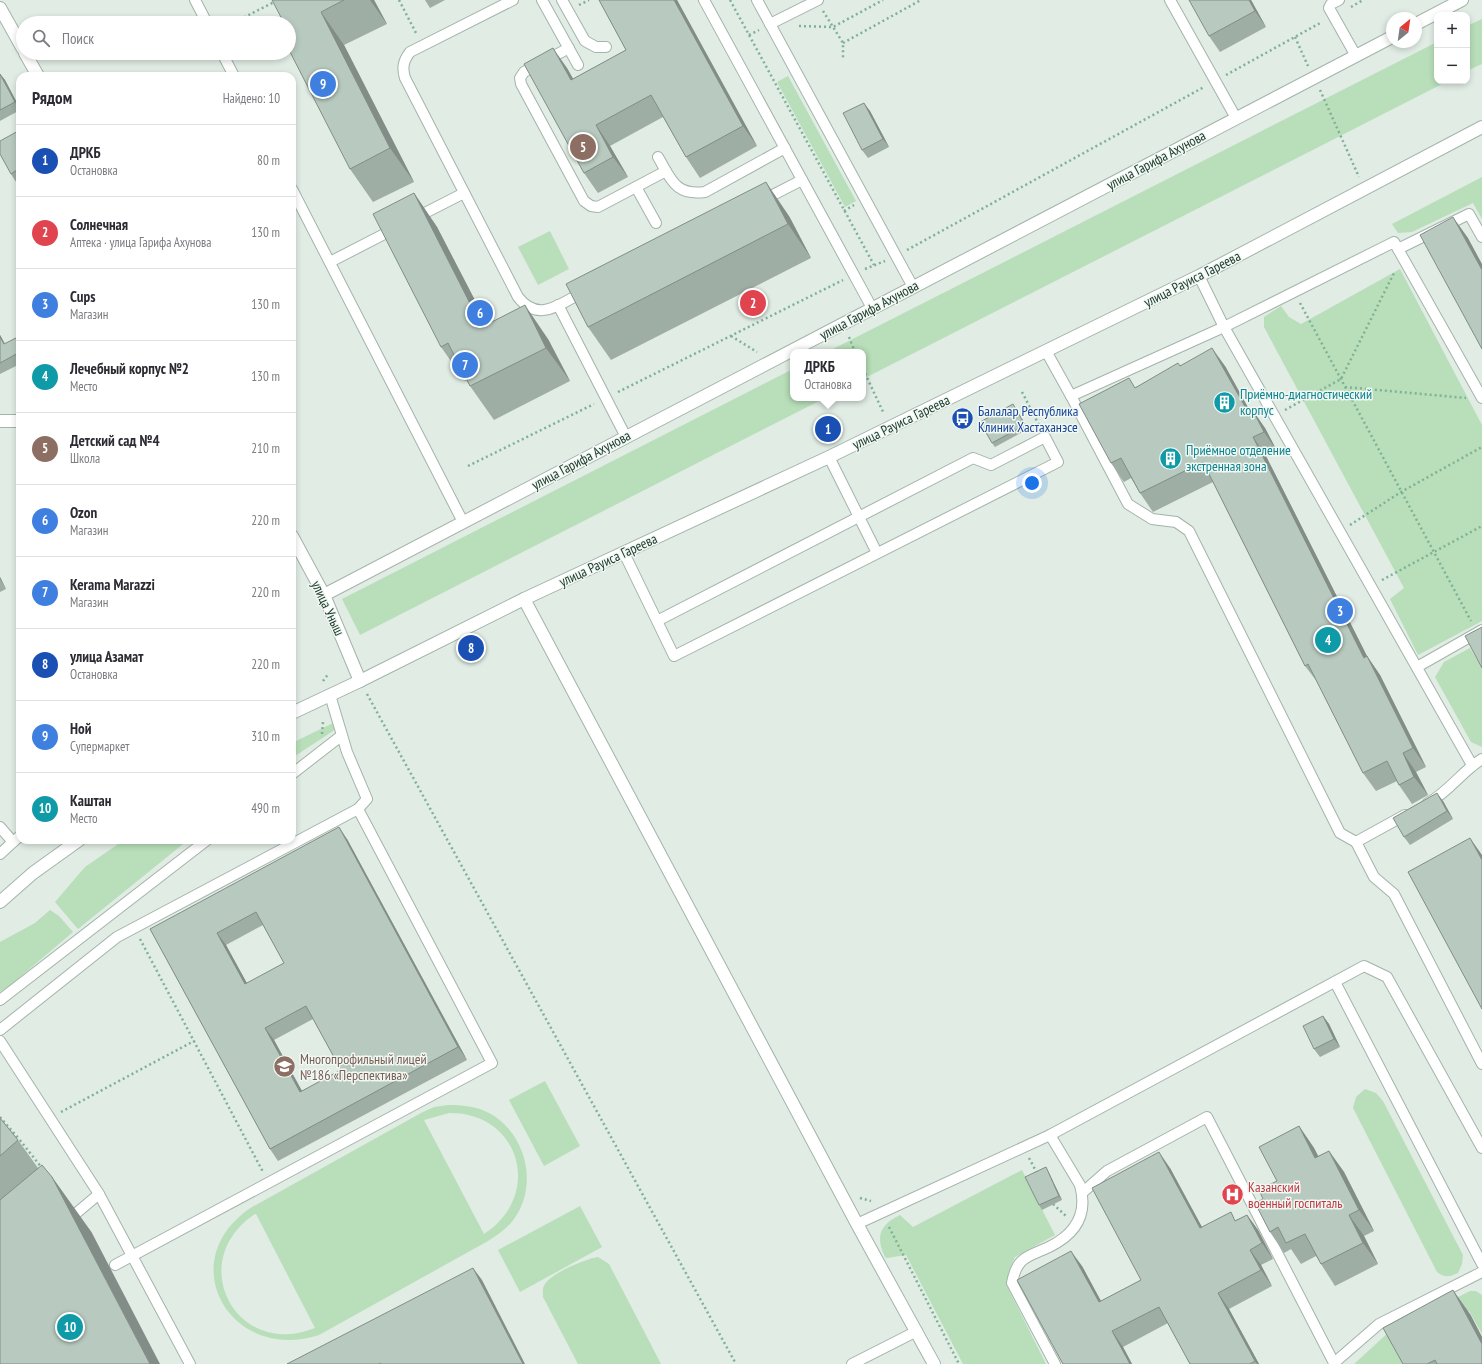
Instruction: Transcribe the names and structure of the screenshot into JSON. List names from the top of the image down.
{
  "streets": {
    "street": ["улица Гарифа Ахунова", "улица Рауиса Гареева", "улица Уныш"]
  },
  "crossings": [
    ["улица Гарифа Ахунова", "улица Уныш"],
    ["улица Рауиса Гареева", "улица Уныш"]
  ],
  "places": {
    "building": ["Приёмно-диагностический корпус", "Приёмное отделение экстренная зона"],
    "bus stop": ["Балалар Республика Клиник Хастаханэсе"],
    "school or university": ["Многопрофильный лицей №186 «Перспектива»"],
    "hospital": ["Казанский военный госпиталь"]
  },
  "north": "top right",
  "page": {
    "map_buttons": ["+", "−"],
    "search": "Поиск",
    "pins": [
      "9",
      "5",
      "2",
      "6",
      "7",
      "1",
      "3",
      "4",
      "8",
      "10"
    ],
    "heading": ["Рядом", "Найдено: 10"],
    "list": [
      {
        "mark": "1",
        "name": "ДРКБ",
        "note": "Остановка",
        "value": "80 m"
      },
      {
        "mark": "2",
        "name": "Солнечная",
        "note": "Аптека · улица Гарифа Ахунова",
        "value": "130 m"
      },
      {
        "mark": "3",
        "name": "Cups",
        "note": "Магазин",
        "value": "130 m"
      },
      {
        "mark": "4",
        "name": "Лечебный корпус №2",
        "note": "Место",
        "value": "130 m"
      },
      {
        "mark": "5",
        "name": "Детский сад №4",
        "note": "Школа",
        "value": "210 m"
      },
      {
        "mark": "6",
        "name": "Ozon",
        "note": "Магазин",
        "value": "220 m"
      },
      {
        "mark": "7",
        "name": "Kerama Marazzi",
        "note": "Магазин",
        "value": "220 m"
      },
      {
        "mark": "8",
        "name": "улица Азамат",
        "note": "Остановка",
        "value": "220 m"
      },
      {
        "mark": "9",
        "name": "Ной",
        "note": "Супермаркет",
        "value": "310 m"
      },
      {
        "mark": "10",
        "name": "Каштан",
        "note": "Место",
        "value": "490 m"
      }
    ],
    "popup": ["ДРКБ", "Остановка"]
  }
}
